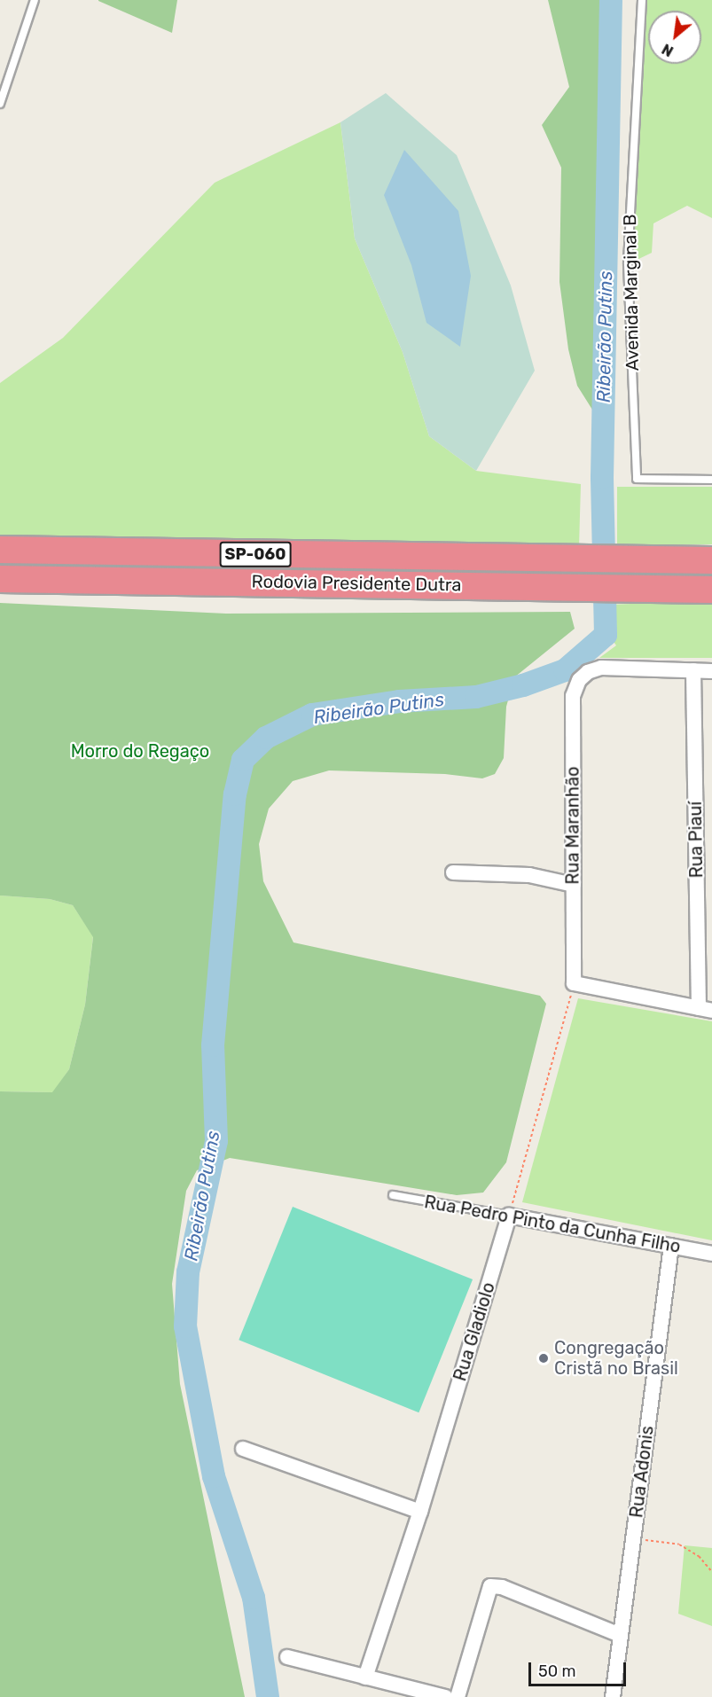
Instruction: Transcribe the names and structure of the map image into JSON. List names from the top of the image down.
{
  "streets": {
    "highway": ["SP-060", "Rodovia Presidente Dutra"],
    "street": [
      "Rua Maranhão",
      "Rua Piauí",
      "Rua Pedro Pinto da Cunha Filho",
      "Rua Gladiolo",
      "Rua Adonis"
    ],
    "lane": ["Avenida Marginal B"]
  },
  "crossings": [
    ["Rua Maranhão", "Rua Piauí"],
    ["Rua Pedro Pinto da Cunha Filho", "Rua Gladiolo"],
    ["Rua Pedro Pinto da Cunha Filho", "Rua Adonis"]
  ],
  "water": ["Ribeirão Putins"],
  "parks": ["Morro do Regaço"],
  "places": ["Congregação Cristã no Brasil"],
  "scale_bar": "50 m",
  "north": "bottom left"
}
